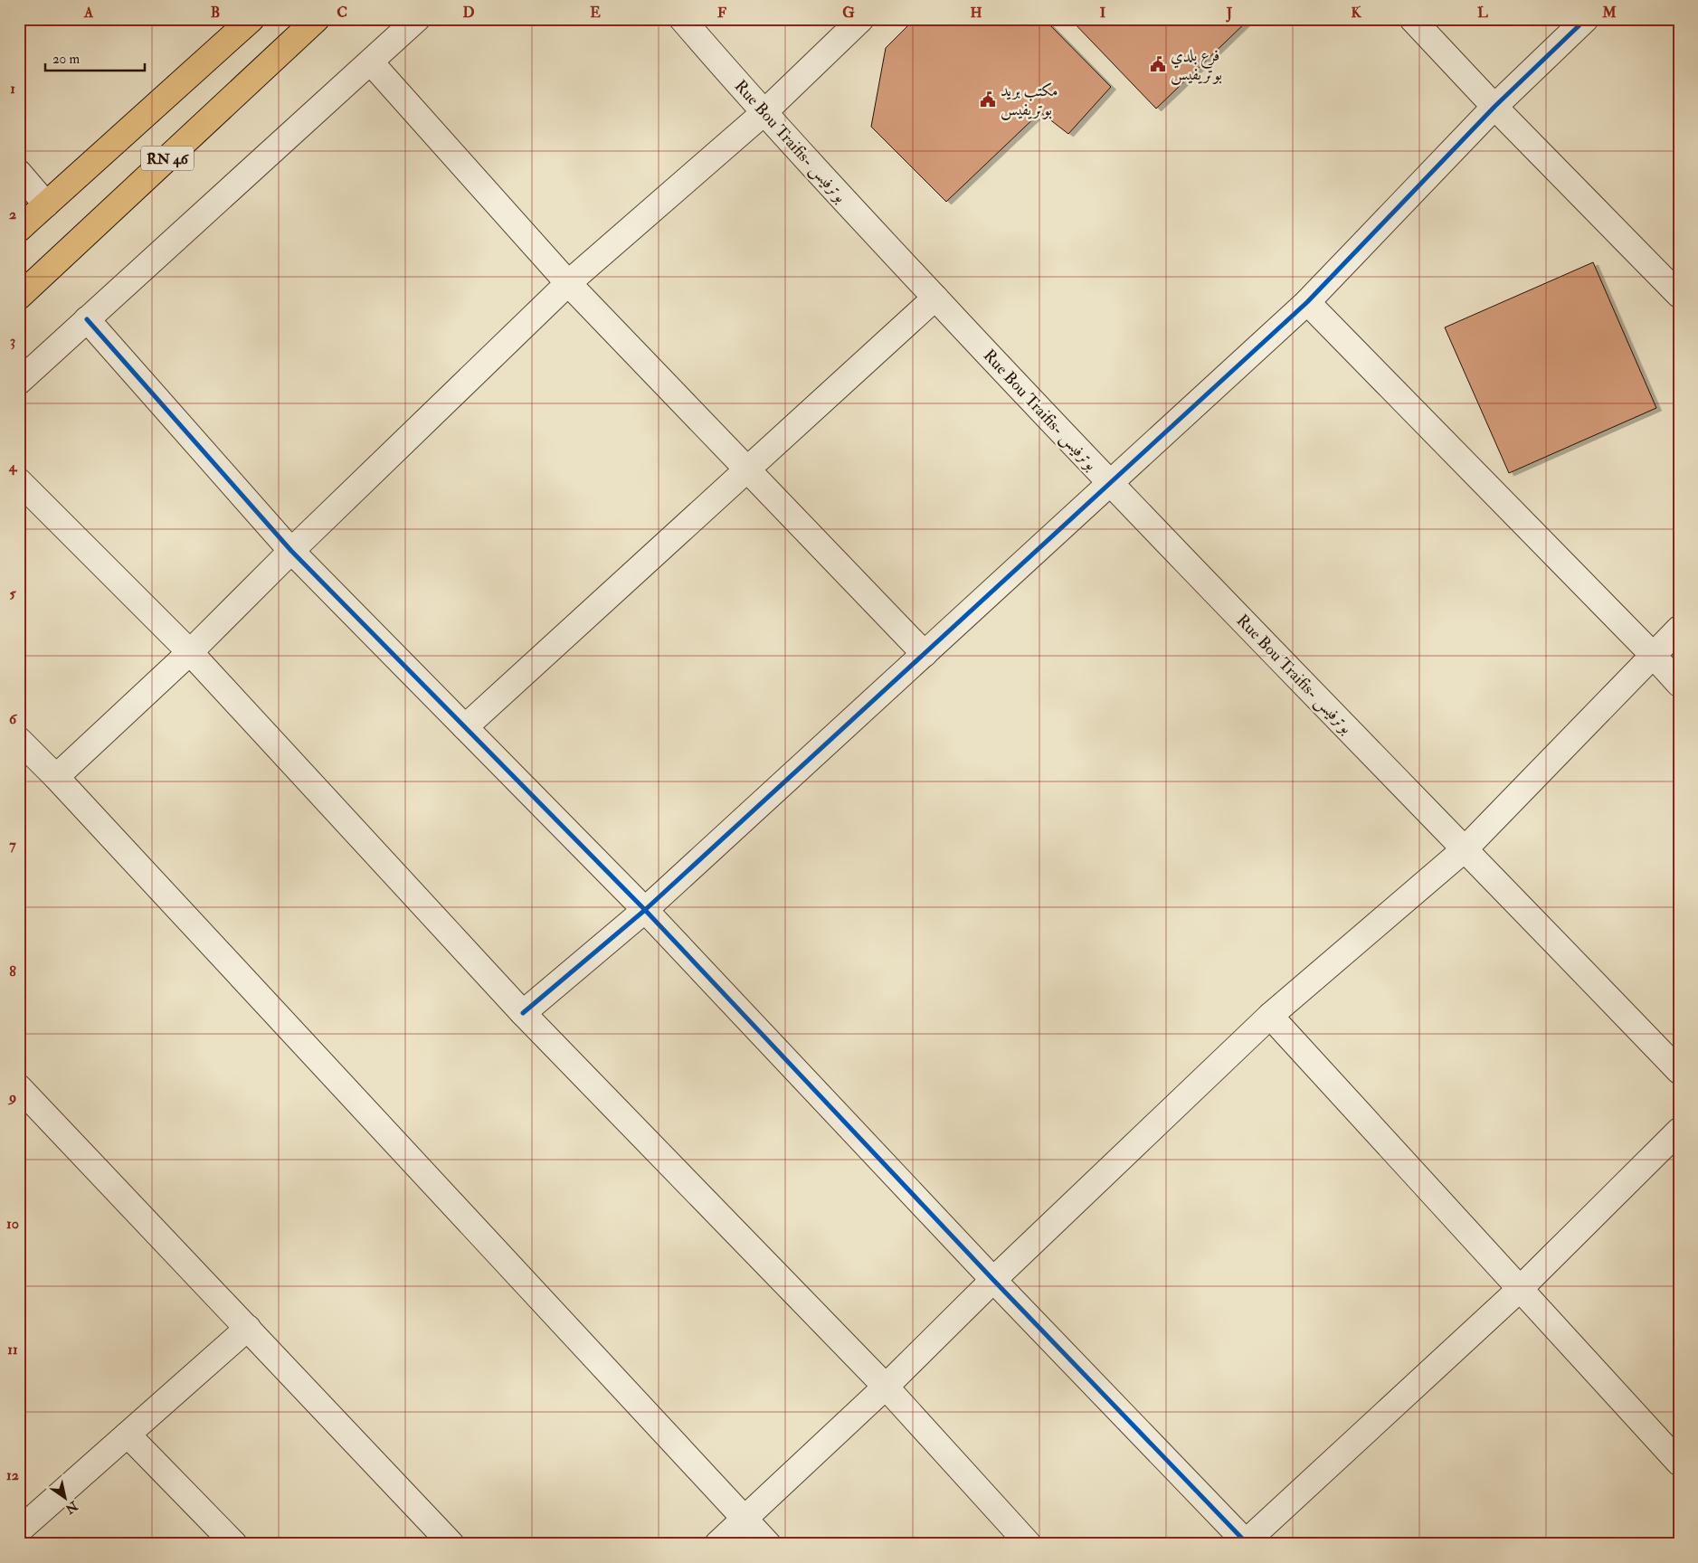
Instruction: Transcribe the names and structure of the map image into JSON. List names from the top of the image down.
{
  "streets": {
    "highway": ["RN 46"],
    "street": ["Rue Bou Traifis- بوترفيس"]
  },
  "places": {
    "public building": ["فرع بلدي بوتريفيس", "مكتب بريد بوتريفيس"]
  },
  "scale_bar": "20 m",
  "north": "bottom right",
  "grid": {
    "columns": [
      "A",
      "B",
      "C",
      "D",
      "E",
      "F",
      "G",
      "H",
      "I",
      "J",
      "K",
      "L",
      "M"
    ],
    "rows": [
      "1",
      "2",
      "3",
      "4",
      "5",
      "6",
      "7",
      "8",
      "9",
      "10",
      "11",
      "12"
    ]
  }
}
